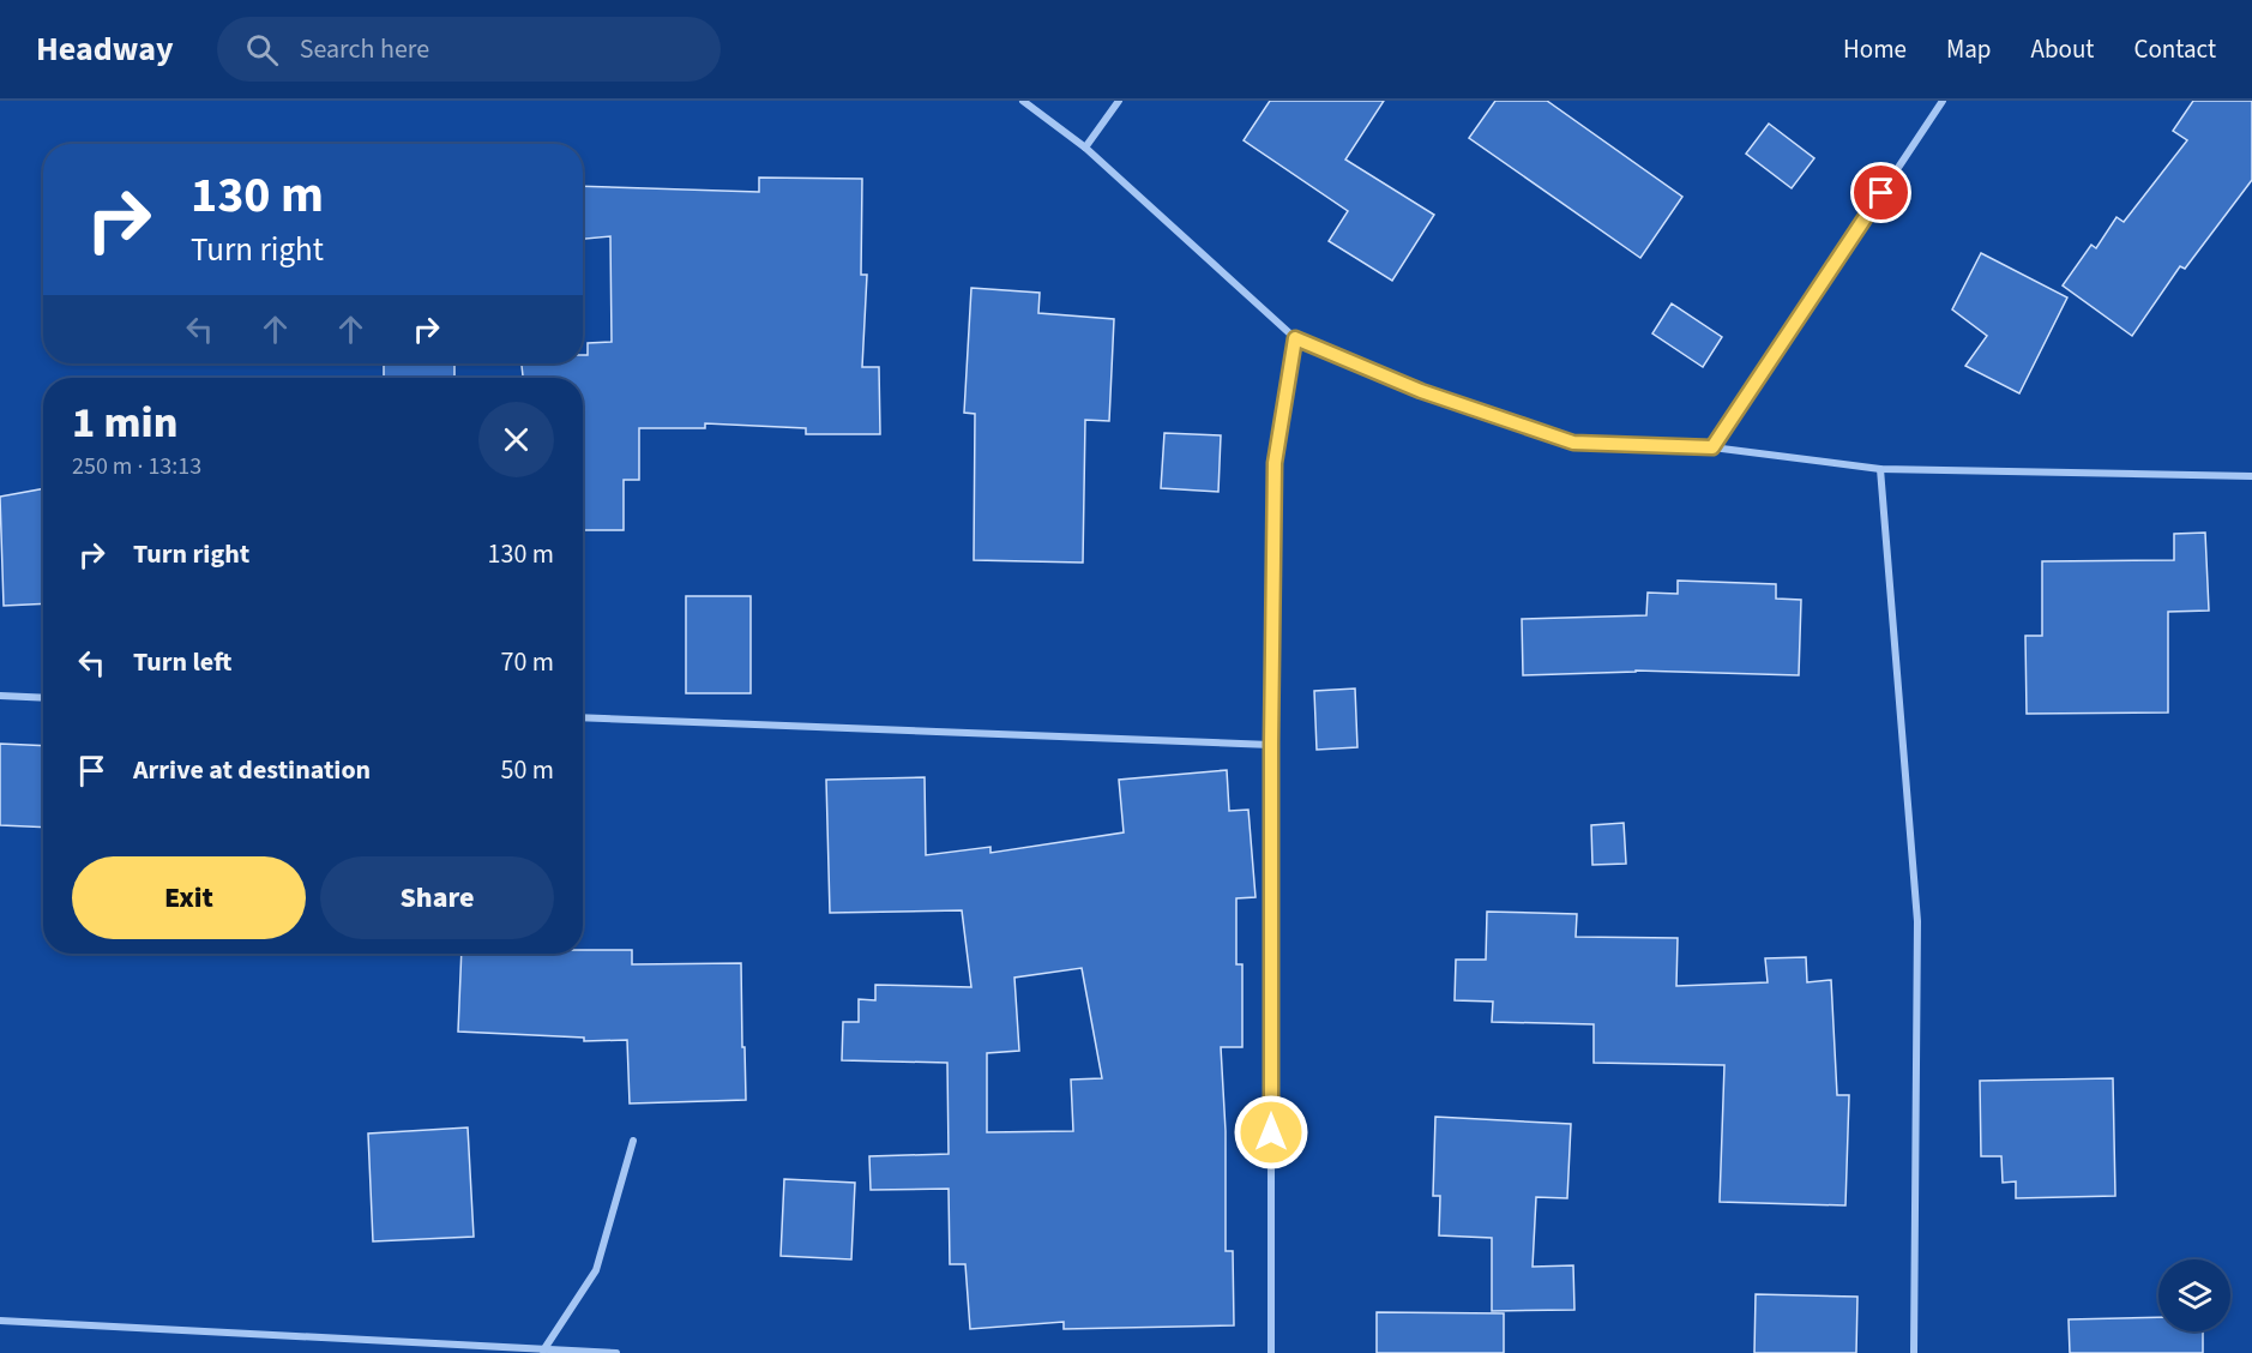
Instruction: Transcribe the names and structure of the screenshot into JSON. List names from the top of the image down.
{
  "page": {
    "header": "Headway",
    "search": "Search here",
    "nav": [
      "Home",
      "Map",
      "About",
      "Contact"
    ],
    "turn": ["130 m", "Turn right"],
    "heading": ["1 min", "250 m · 13:13"],
    "list": [
      {
        "name": "Turn right",
        "value": "130 m"
      },
      {
        "name": "Turn left",
        "value": "70 m"
      },
      {
        "name": "Arrive at destination",
        "value": "50 m"
      }
    ],
    "buttons": ["Exit", "Share"]
  }
}
